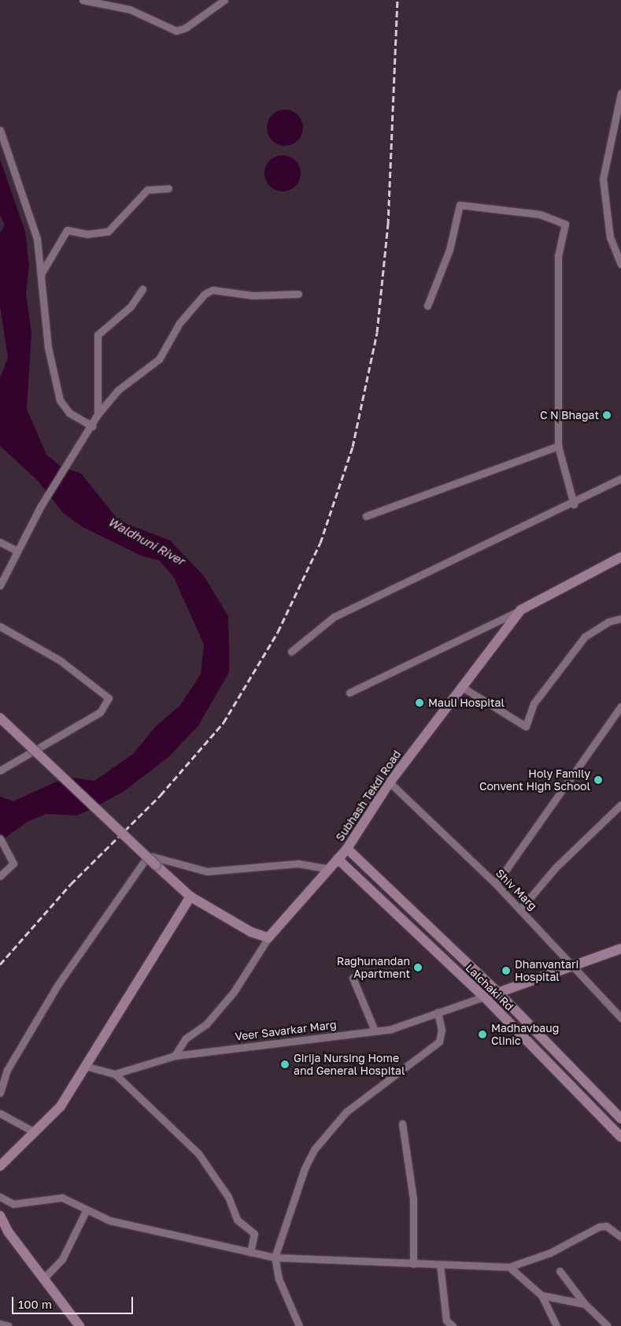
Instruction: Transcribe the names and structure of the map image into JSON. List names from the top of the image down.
{
  "streets": {
    "main road": ["Subhash Tekdi Road", "Lalchaki Rd"],
    "street": ["Shiv Marg", "Veer Savarkar Marg"]
  },
  "crossings": [
    ["Subhash Tekdi Road", "Shiv Marg"],
    ["Subhash Tekdi Road", "Lalchaki Rd"],
    ["Lalchaki Rd", "Veer Savarkar Marg"]
  ],
  "water": ["Waldhuni River"],
  "places": [
    "C N Bhagat",
    "Mauli Hospital",
    "Holy Family Convent High School",
    "Raghunandan Apartment",
    "Dhanvantari Hospital",
    "Madhavbaug Clinic",
    "Girija Nursing Home and General Hospital"
  ],
  "scale_bar": "100 m"
}
